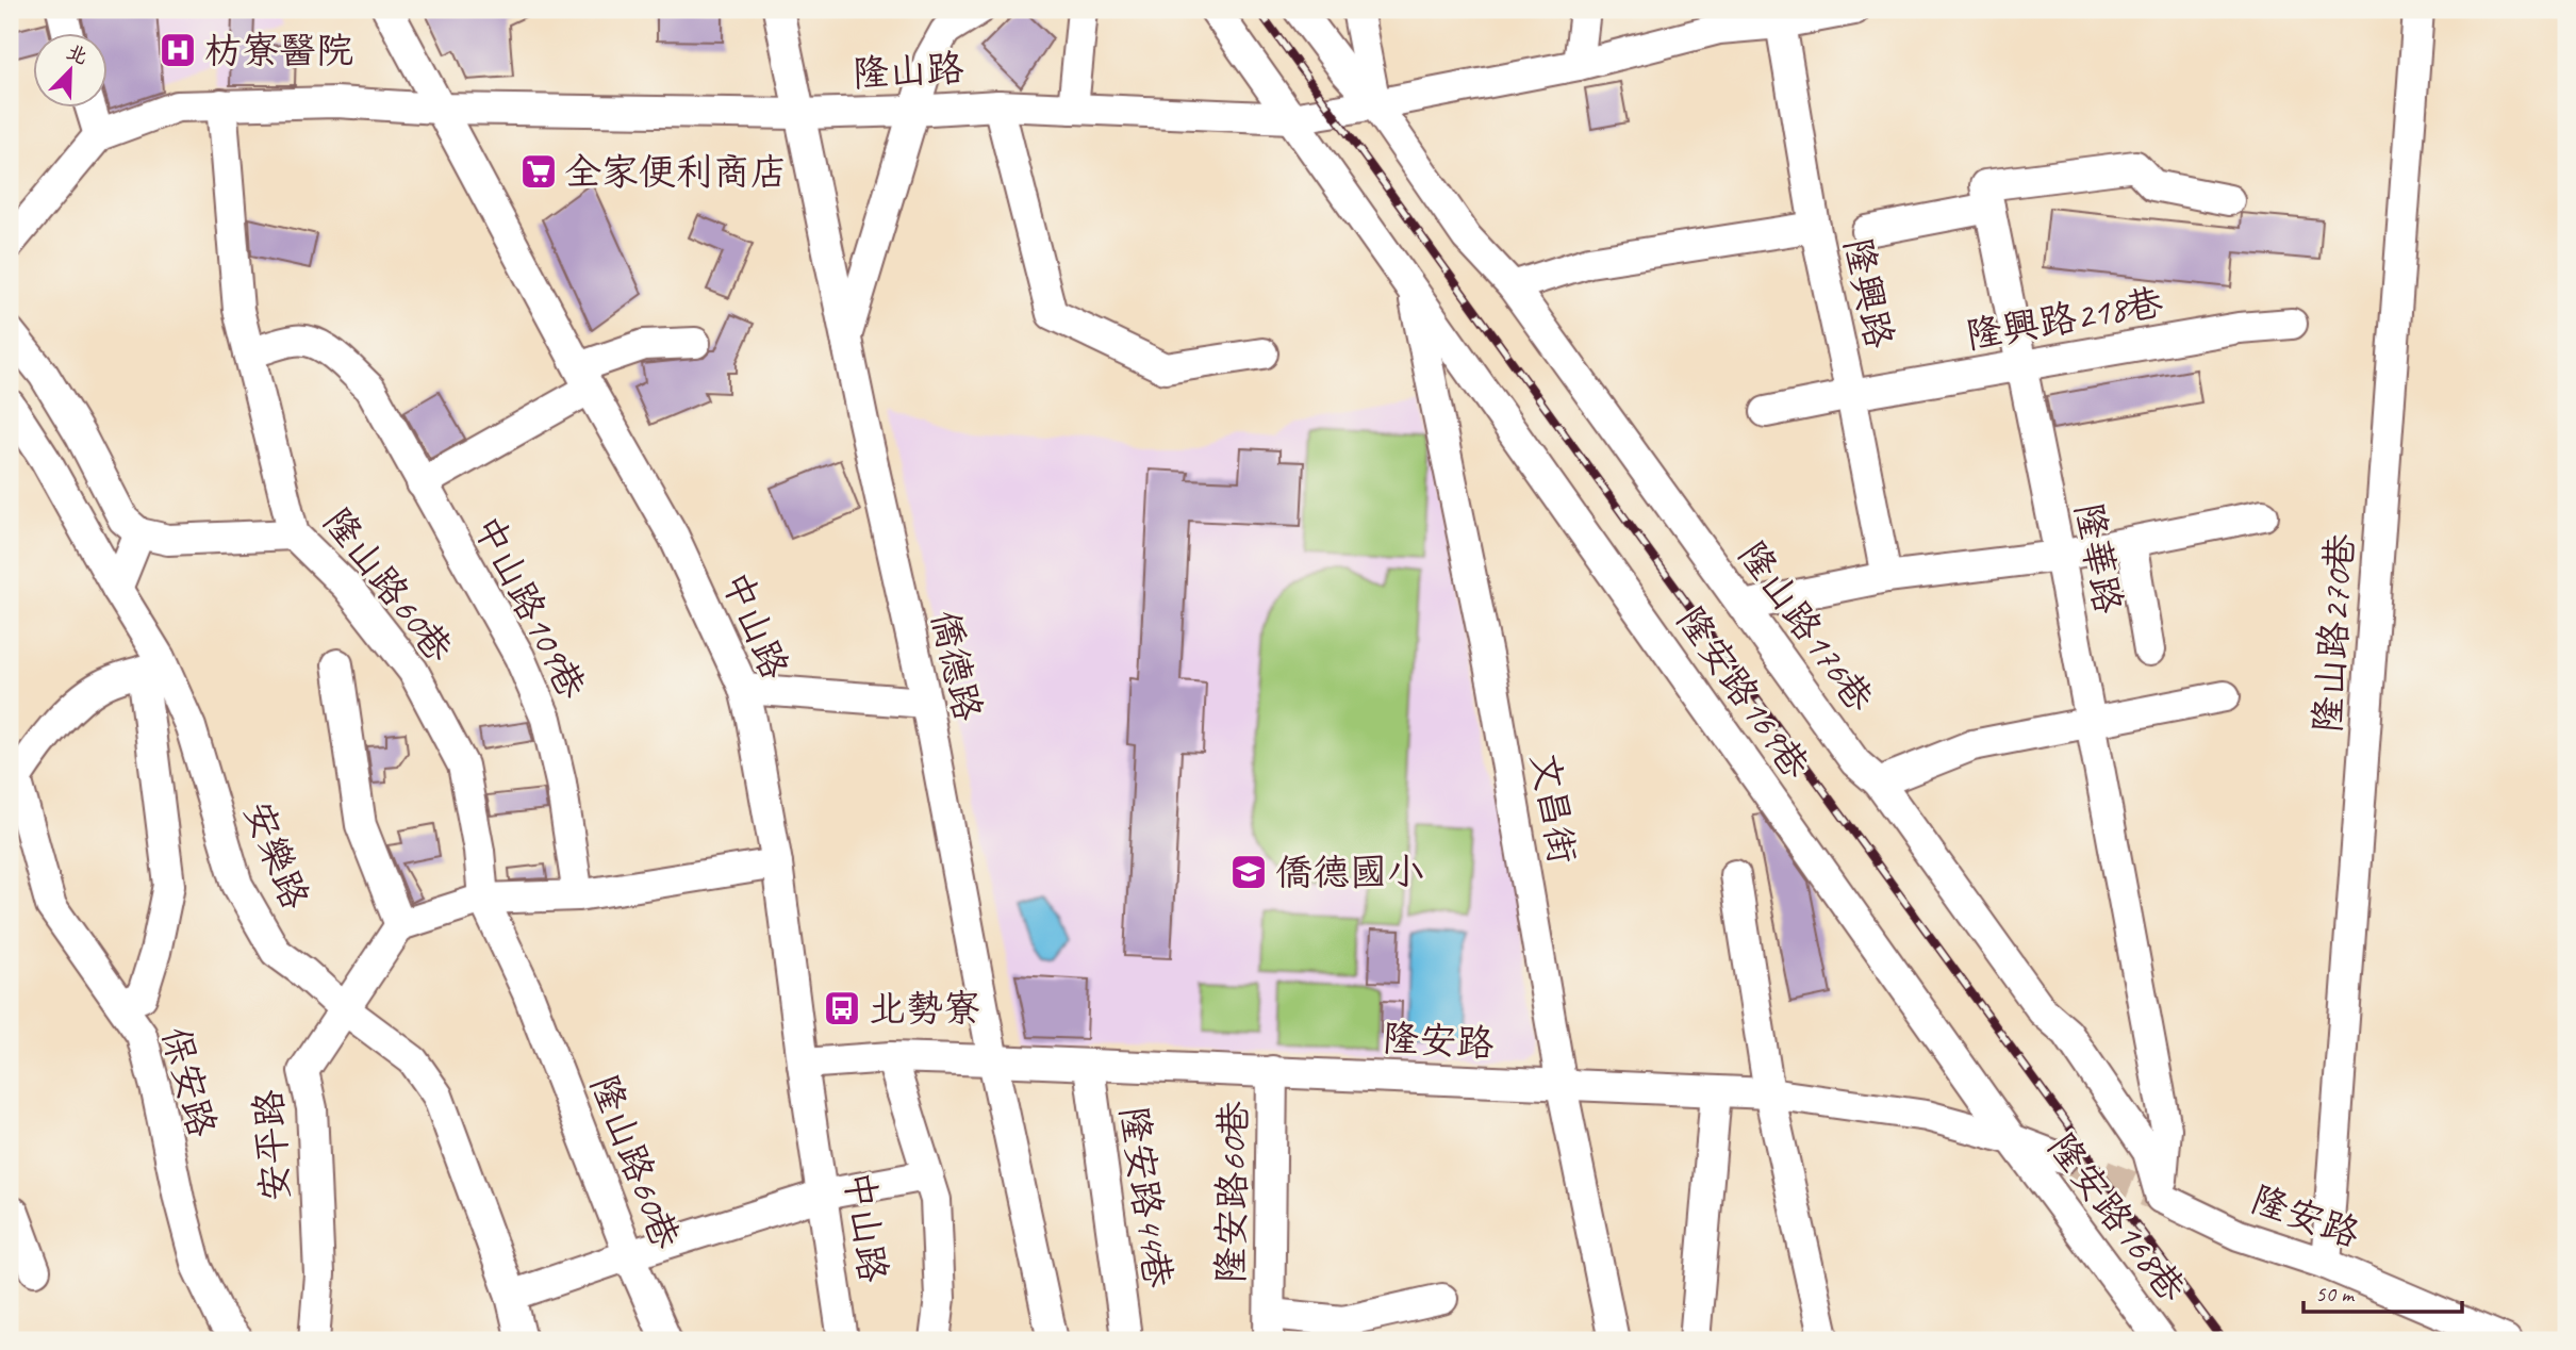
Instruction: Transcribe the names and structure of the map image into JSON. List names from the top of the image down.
{
  "streets": {
    "street": [
      "隆山路",
      "隆興路",
      "隆興路218巷",
      "隆華路",
      "隆山路60巷",
      "中山路109巷",
      "中山路",
      "隆山路176巷",
      "隆山路270巷",
      "僑德路",
      "隆安路169巷",
      "文昌街",
      "安樂路",
      "隆安路",
      "保安路",
      "安平路",
      "隆安路60巷",
      "隆安路44巷",
      "隆安路168巷"
    ]
  },
  "crossings": [
    ["隆山路", "隆興路"],
    ["隆山路", "隆山路60巷"],
    ["隆山路", "中山路"],
    ["隆山路", "隆山路176巷"],
    ["隆山路", "僑德路"],
    ["隆山路", "隆安路169巷"],
    ["隆興路", "隆興路218巷"],
    ["隆興路218巷", "隆華路"],
    ["隆華路", "隆山路176巷"],
    ["隆華路", "隆安路"],
    ["隆山路60巷", "中山路109巷"],
    ["中山路", "隆安路"],
    ["隆山路176巷", "隆安路"],
    ["隆山路270巷", "隆安路"],
    ["僑德路", "隆安路"],
    ["隆安路169巷", "文昌街"],
    ["隆安路169巷", "隆安路"],
    ["隆安路169巷", "隆安路168巷"],
    ["文昌街", "隆安路"],
    ["安樂路", "安平路"],
    ["隆安路", "隆安路60巷"],
    ["隆安路", "隆安路44巷"],
    ["隆安路", "隆安路168巷"]
  ],
  "places": {
    "hospital": ["枋寮醫院"],
    "supermarket": ["全家便利商店"],
    "school or university": ["僑德國小"],
    "bus stop": ["北勢寮"]
  },
  "scale_bar": "50 m",
  "north": "top right"
}
